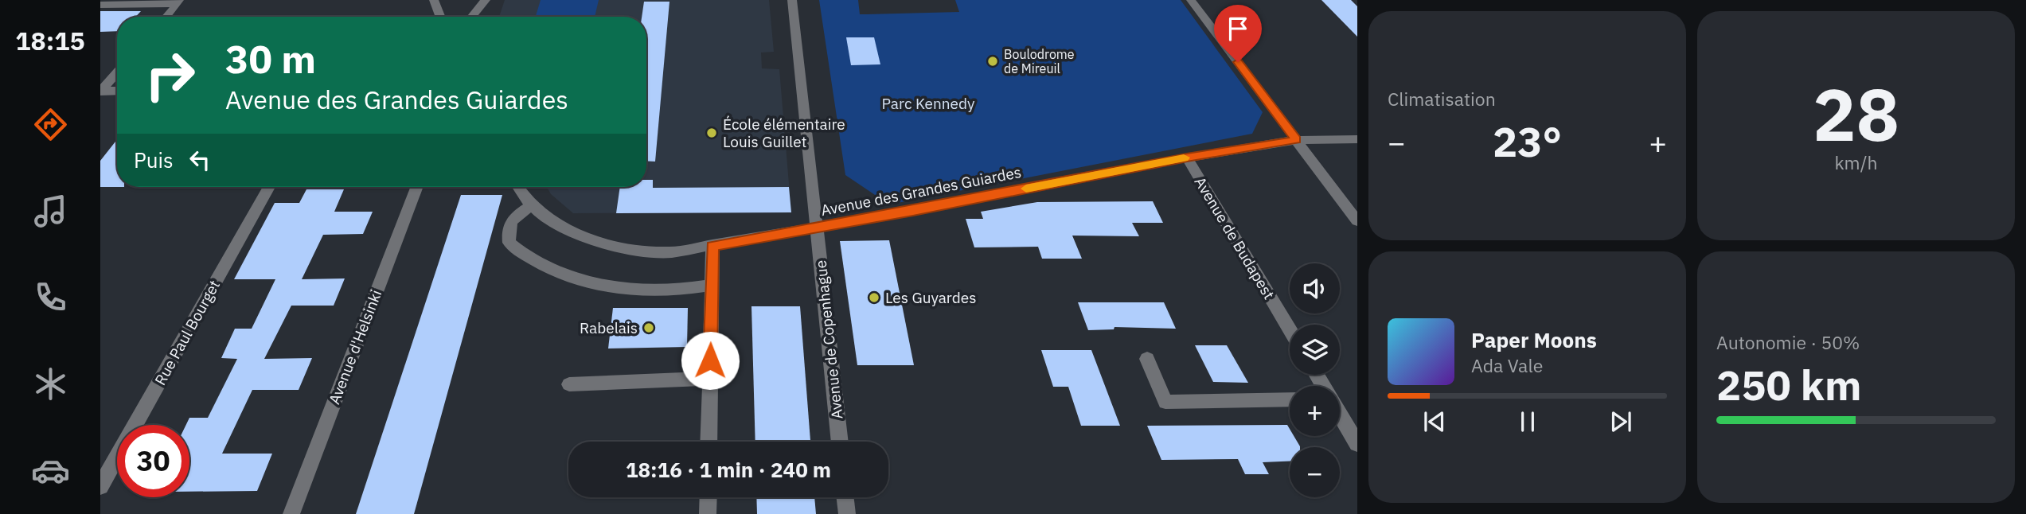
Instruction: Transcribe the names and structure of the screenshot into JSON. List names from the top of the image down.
{
  "streets": {
    "street": [
      "Avenue des Grandes Guiardes",
      "Avenue de Budapest",
      "Rue Paul Bourget",
      "Avenue de Copenhague",
      "Avenue d'Helsinki"
    ]
  },
  "crossings": [
    ["Avenue des Grandes Guiardes", "Avenue de Budapest"],
    ["Avenue des Grandes Guiardes", "Avenue de Copenhague"]
  ],
  "parks": ["Parc Kennedy"],
  "places": [
    "Boulodrome de Mireuil",
    "École élémentaire Louis Guillet",
    "Les Guyardes",
    "Rabelais"
  ],
  "page": {
    "tabs": "18:15",
    "tile": [
      "Climatisation",
      ["28", "km/h"],
      ["Autonomie · 50%", "250 km"]
    ],
    "turn": ["30 m", "Avenue des Grandes Guiardes"],
    "heat": ["−", "23°", "+"],
    "then": "Puis",
    "map_buttons": ["+", "−"],
    "song": ["Paper Moons", "Ada Vale"],
    "limit": "30",
    "trip": "18:16 · 1 min · 240 m"
  }
}
